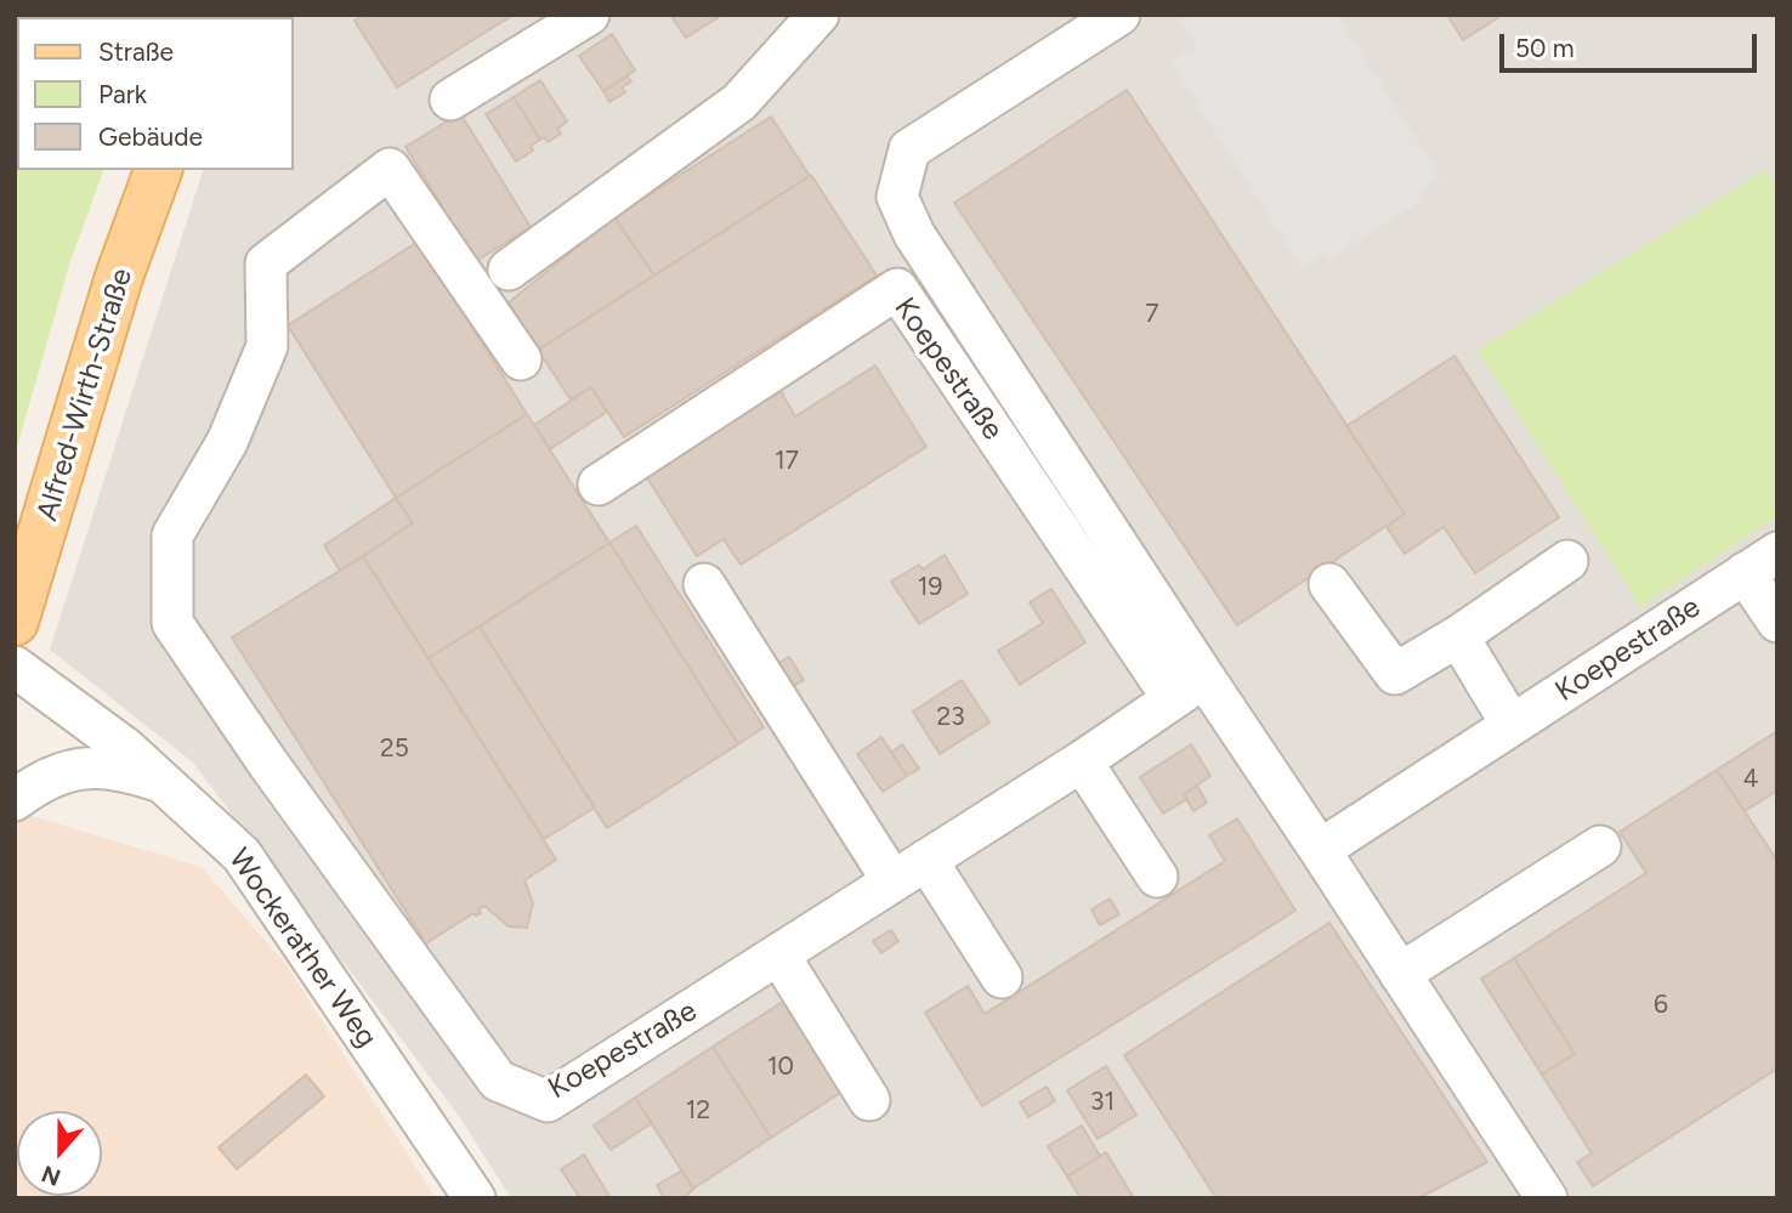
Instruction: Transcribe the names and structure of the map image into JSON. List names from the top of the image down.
{
  "streets": {
    "main road": ["Alfred-Wirth-Straße"],
    "street": ["Koepestraße", "Wockerather Weg"]
  },
  "house_numbers": [
    "7",
    "17",
    "19",
    "23",
    "25",
    "4",
    "6",
    "10",
    "31",
    "12"
  ],
  "legend": ["Straße", "Park", "Gebäude"],
  "scale_bar": "50 m",
  "north": "bottom"
}
